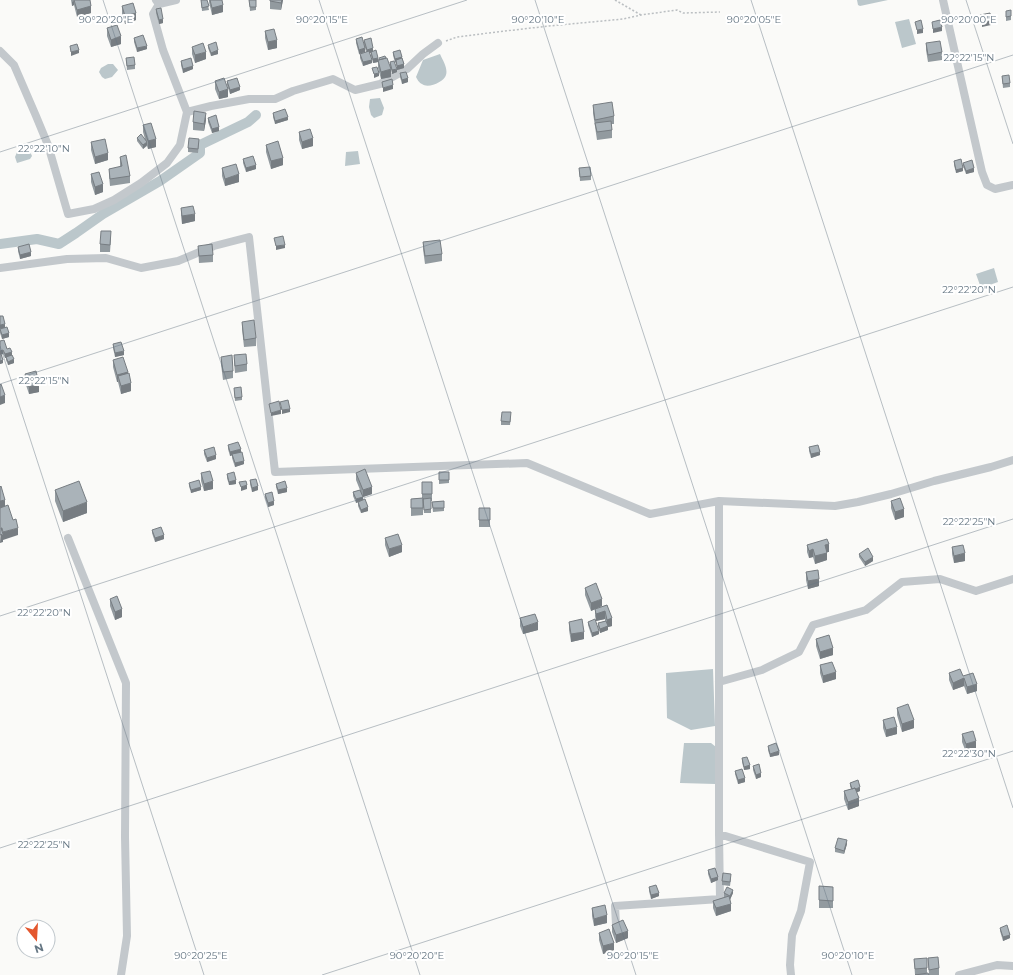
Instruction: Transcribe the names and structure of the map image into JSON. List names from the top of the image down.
{
  "north": "bottom",
  "coordinates": [
    "90°20'20\"E",
    "90°20'15\"E",
    "90°20'10\"E",
    "90°20'05\"E",
    "90°20'00\"E",
    "22°22'15\"N",
    "22°22'10\"N",
    "22°22'20\"N",
    "22°22'25\"N",
    "22°22'30\"N",
    "90°20'25\"E"
  ]
}
